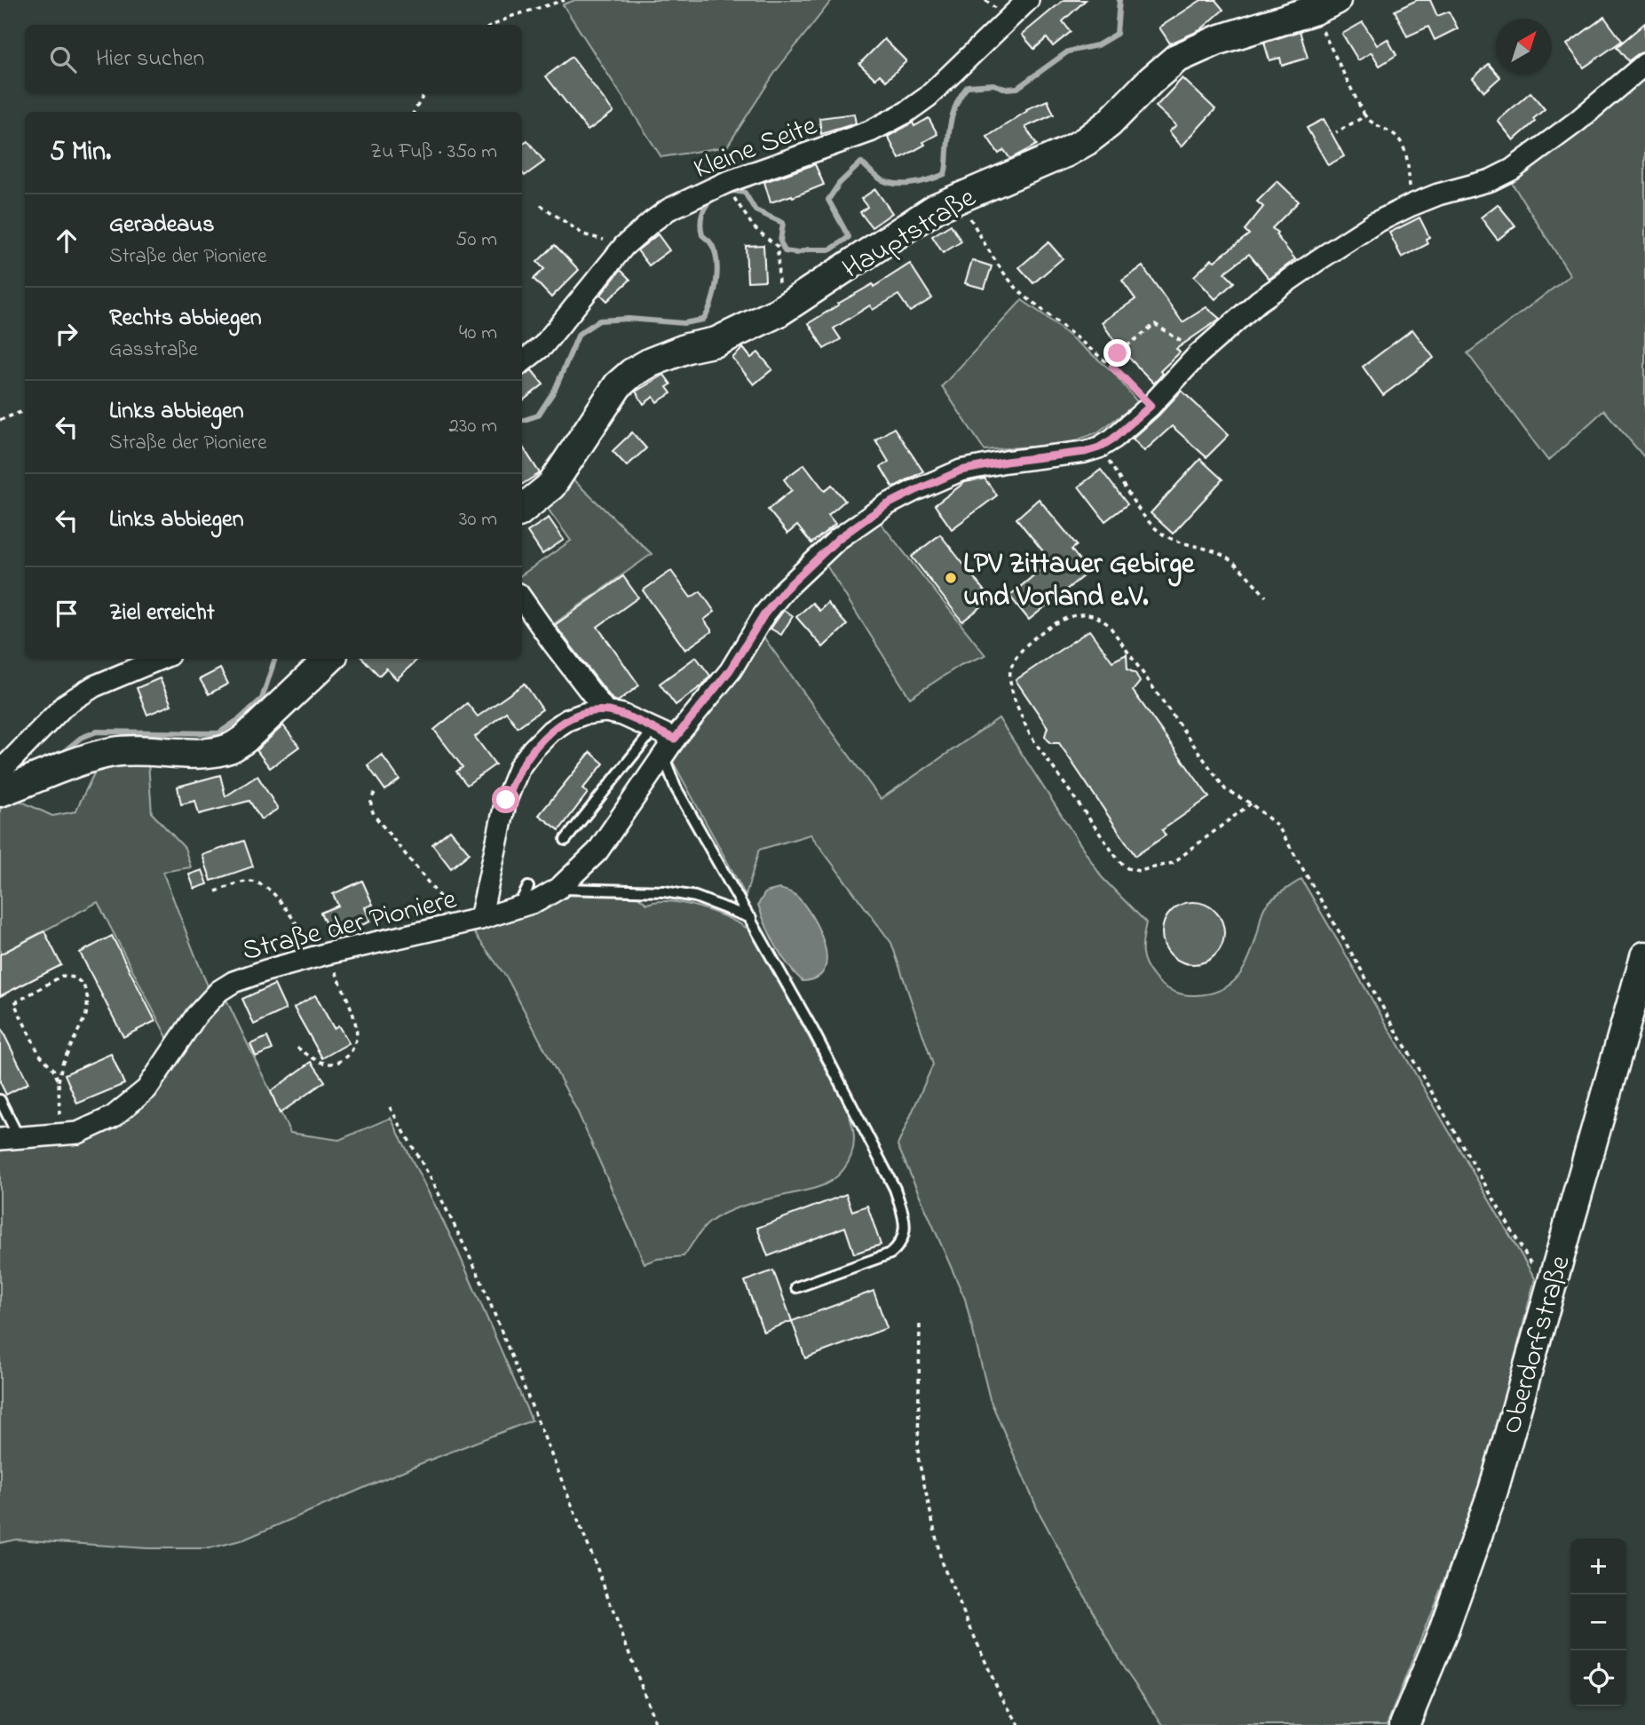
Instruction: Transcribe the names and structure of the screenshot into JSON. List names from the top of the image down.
{
  "streets": {
    "street": [
      "Kleine Seite",
      "Hauptstraße",
      "Straße der Pioniere",
      "Oberdorfstraße"
    ]
  },
  "places": ["LPV Zittauer Gebirge und Vorland e.V."],
  "north": "top right",
  "page": {
    "search": "Hier suchen",
    "heading": ["5 Min.", "Zu Fuß · 350 m"],
    "list": [
      ["Geradeaus", "Straße der Pioniere", "50 m"],
      ["Rechts abbiegen", "Gasstraße", "40 m"],
      ["Links abbiegen", "Straße der Pioniere", "230 m"],
      ["Links abbiegen", "30 m"],
      "Ziel erreicht"
    ],
    "map_buttons": ["+", "−"]
  }
}
